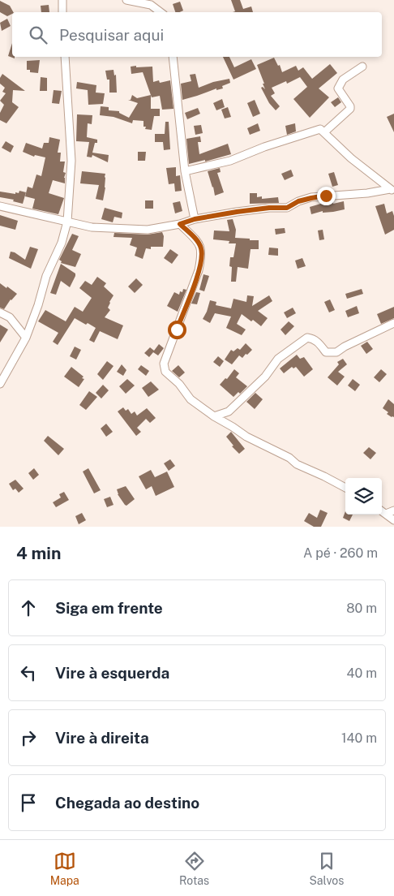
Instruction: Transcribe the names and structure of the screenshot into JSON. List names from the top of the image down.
{
  "page": {
    "search": "Pesquisar aqui",
    "heading": ["4 min", "A pé · 260 m"],
    "list": [
      ["Siga em frente", "80 m"],
      ["Vire à esquerda", "40 m"],
      ["Vire à direita", "140 m"],
      "Chegada ao destino"
    ],
    "nav": ["Mapa", "Rotas", "Salvos"]
  }
}
